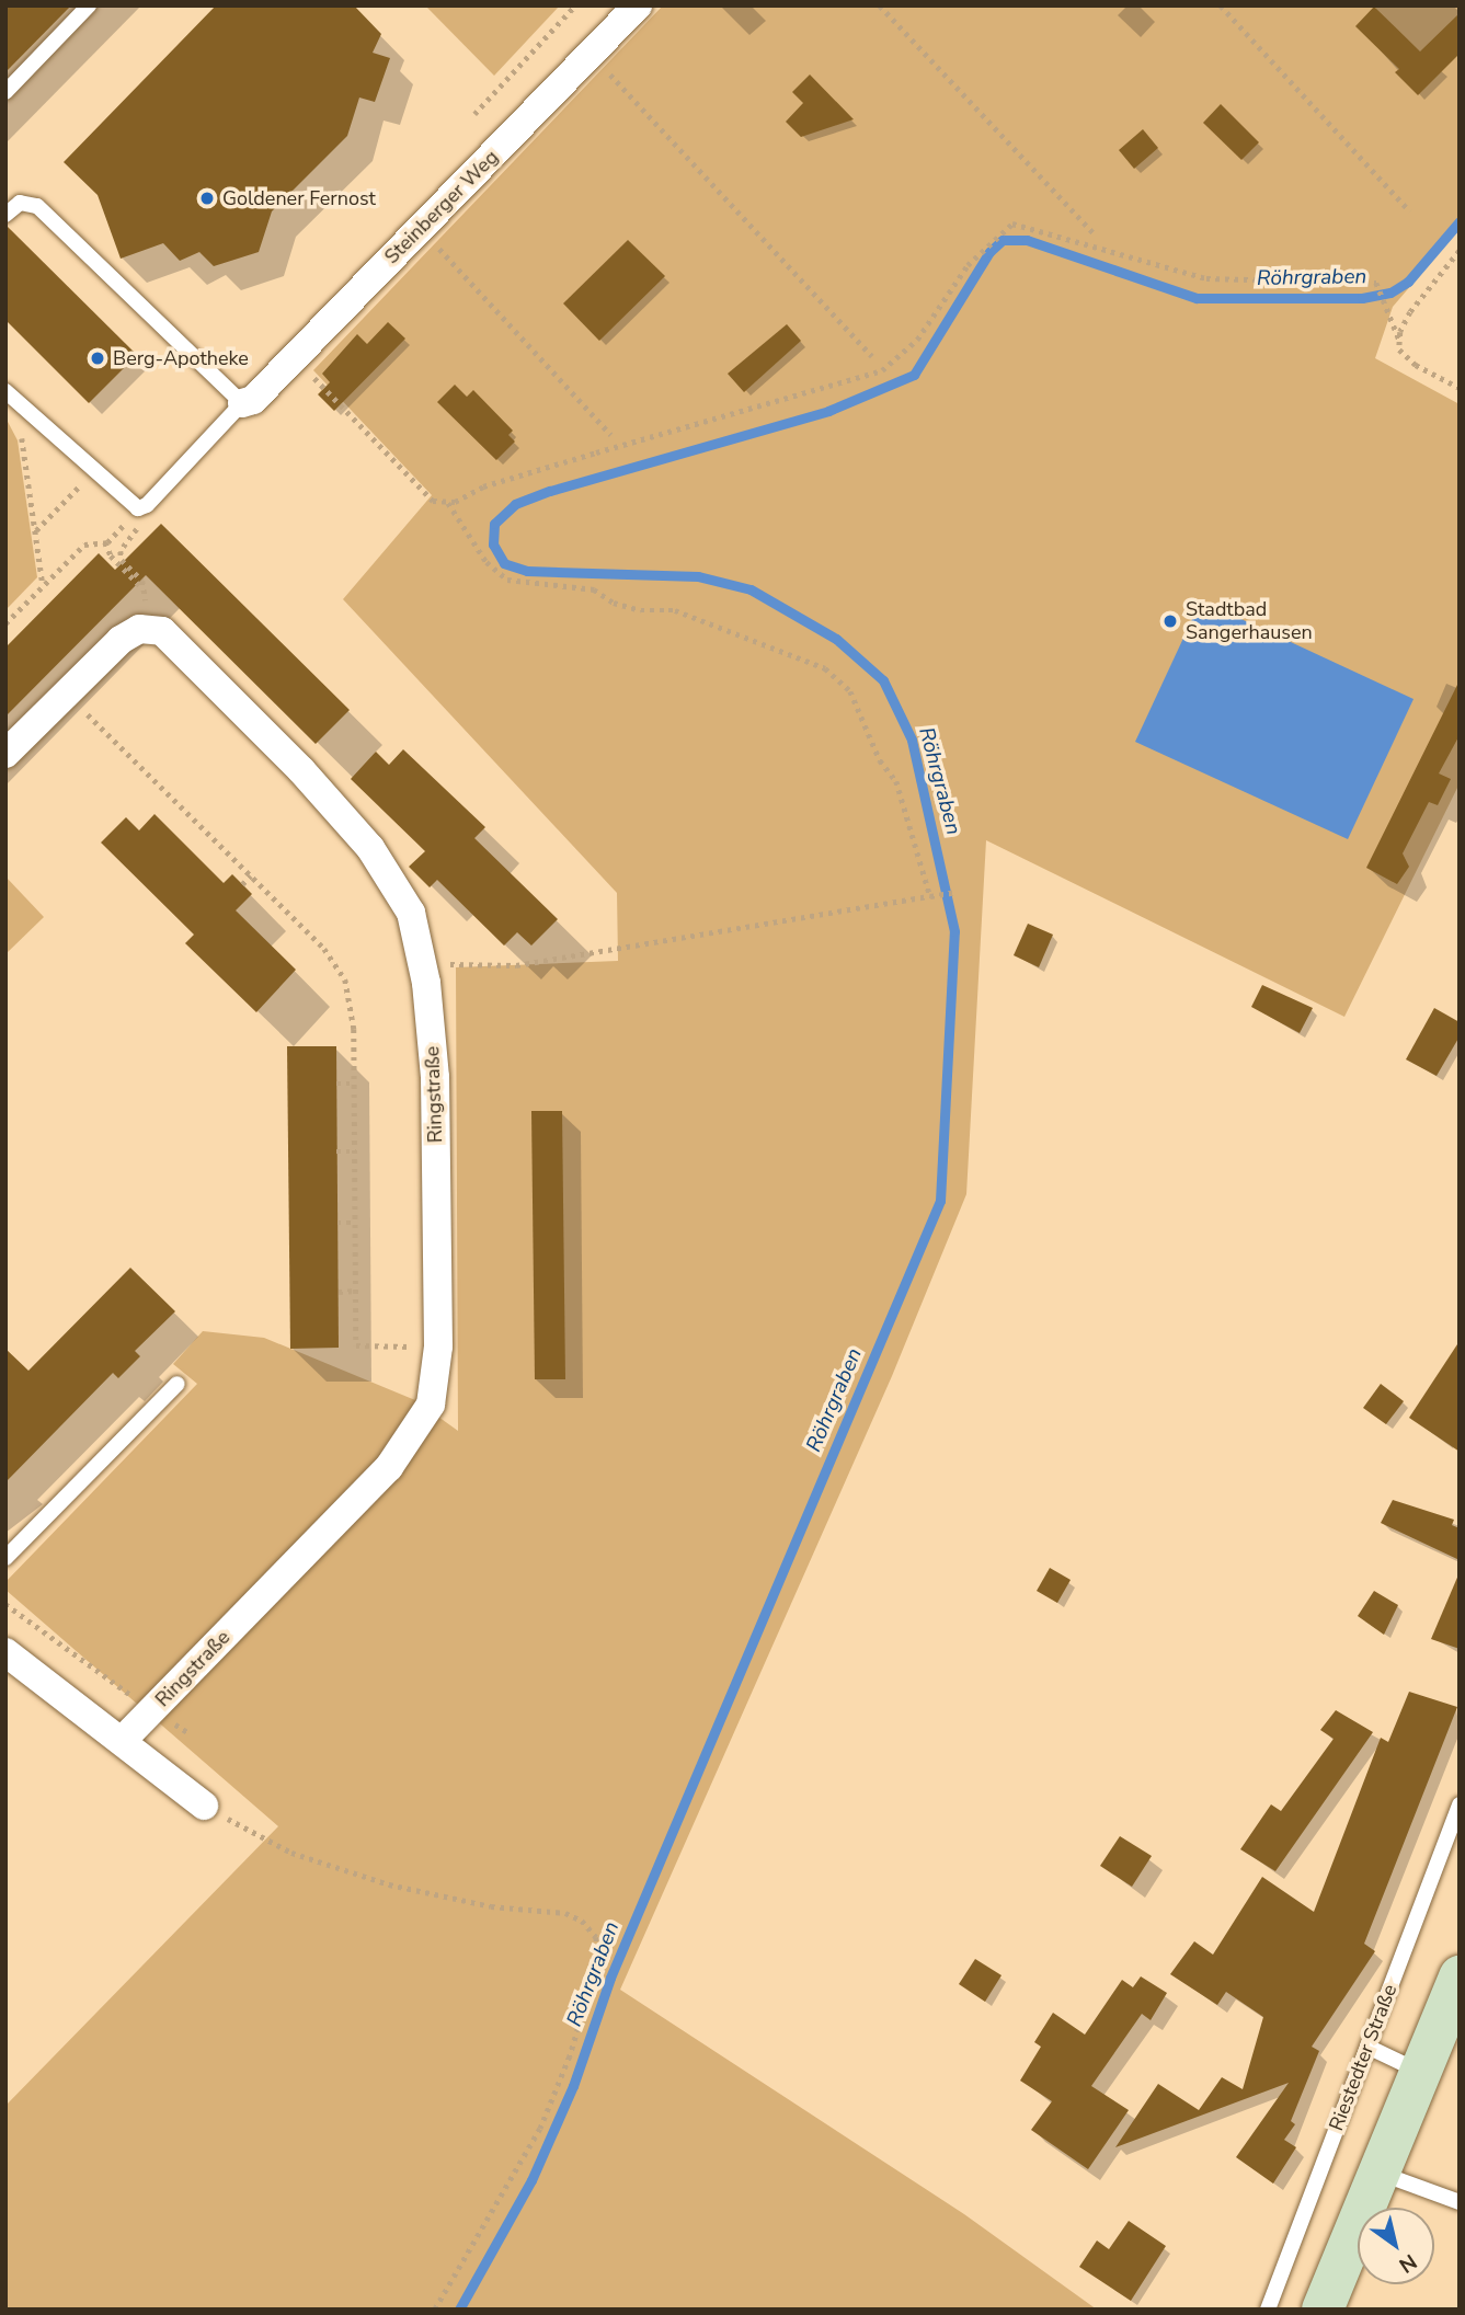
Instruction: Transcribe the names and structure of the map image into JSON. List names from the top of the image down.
{
  "streets": {
    "street": ["Steinberger Weg", "Ringstraße"],
    "lane": ["Riestedter Straße"]
  },
  "water": ["Röhrgraben"],
  "places": ["Goldener Fernost", "Berg-Apotheke", "Stadtbad Sangerhausen"],
  "north": "bottom right"
}
